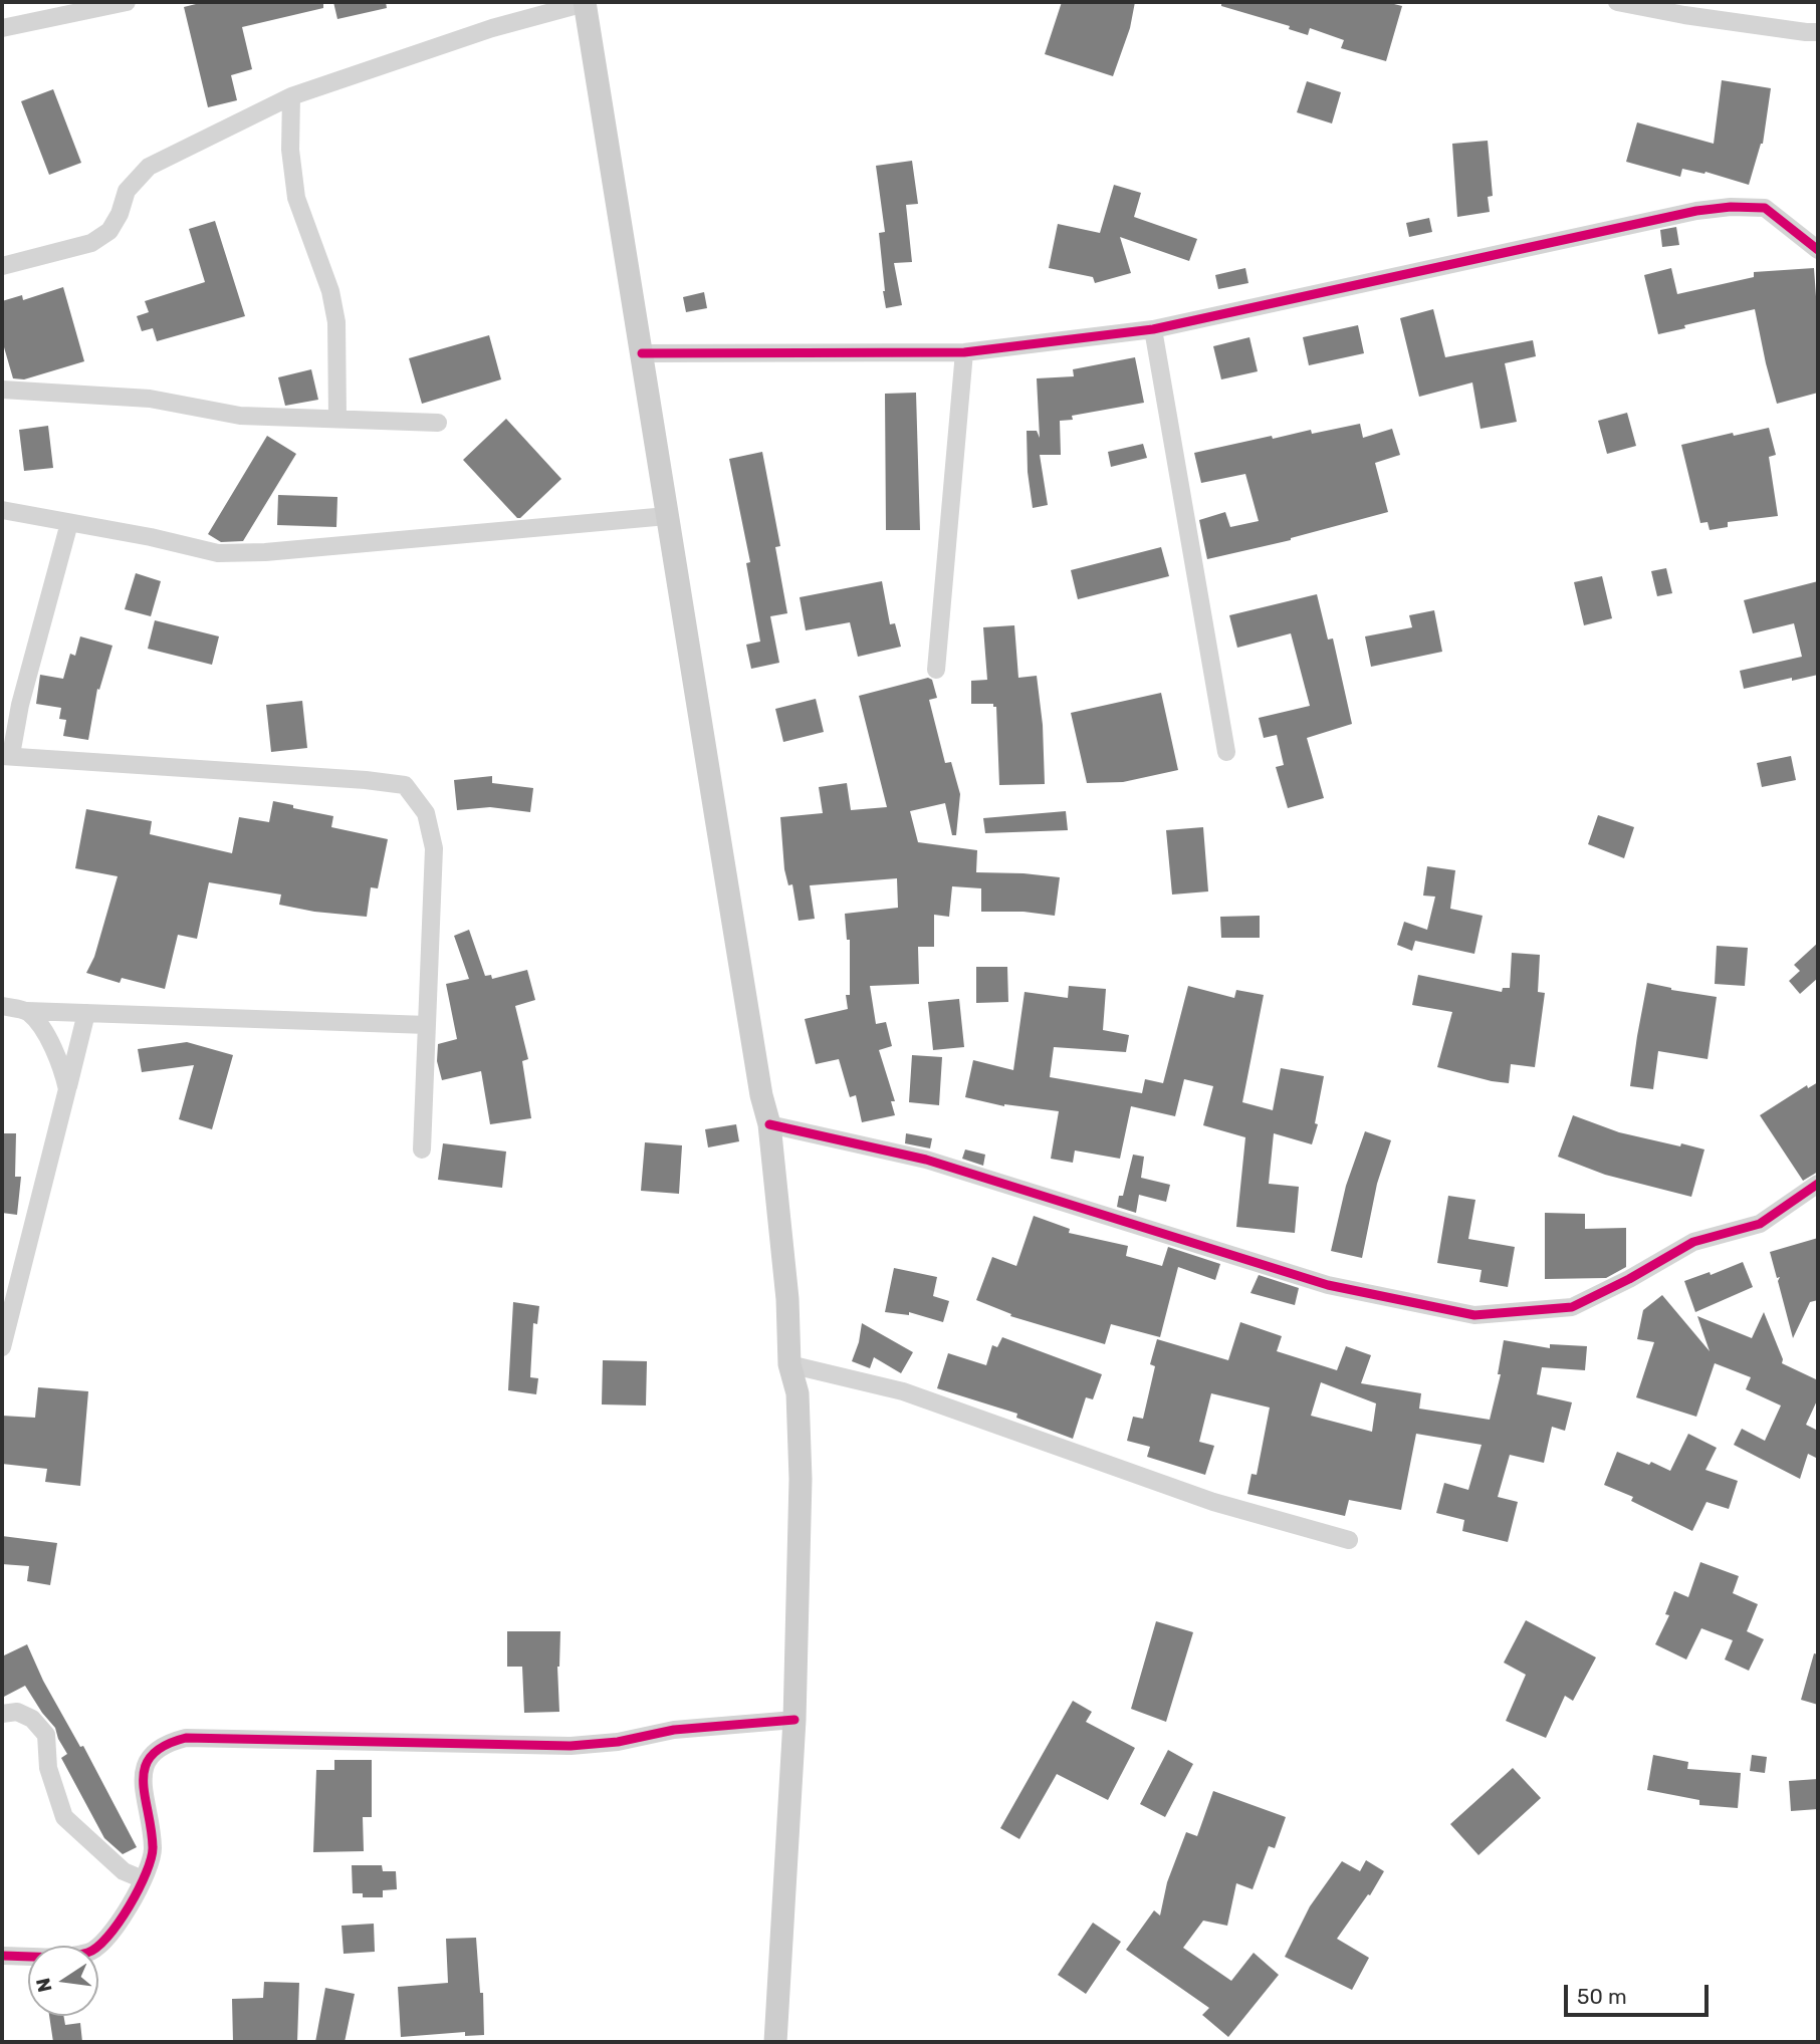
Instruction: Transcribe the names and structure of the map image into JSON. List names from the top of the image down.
{
  "scale_bar": "50 m",
  "north": "left"
}
